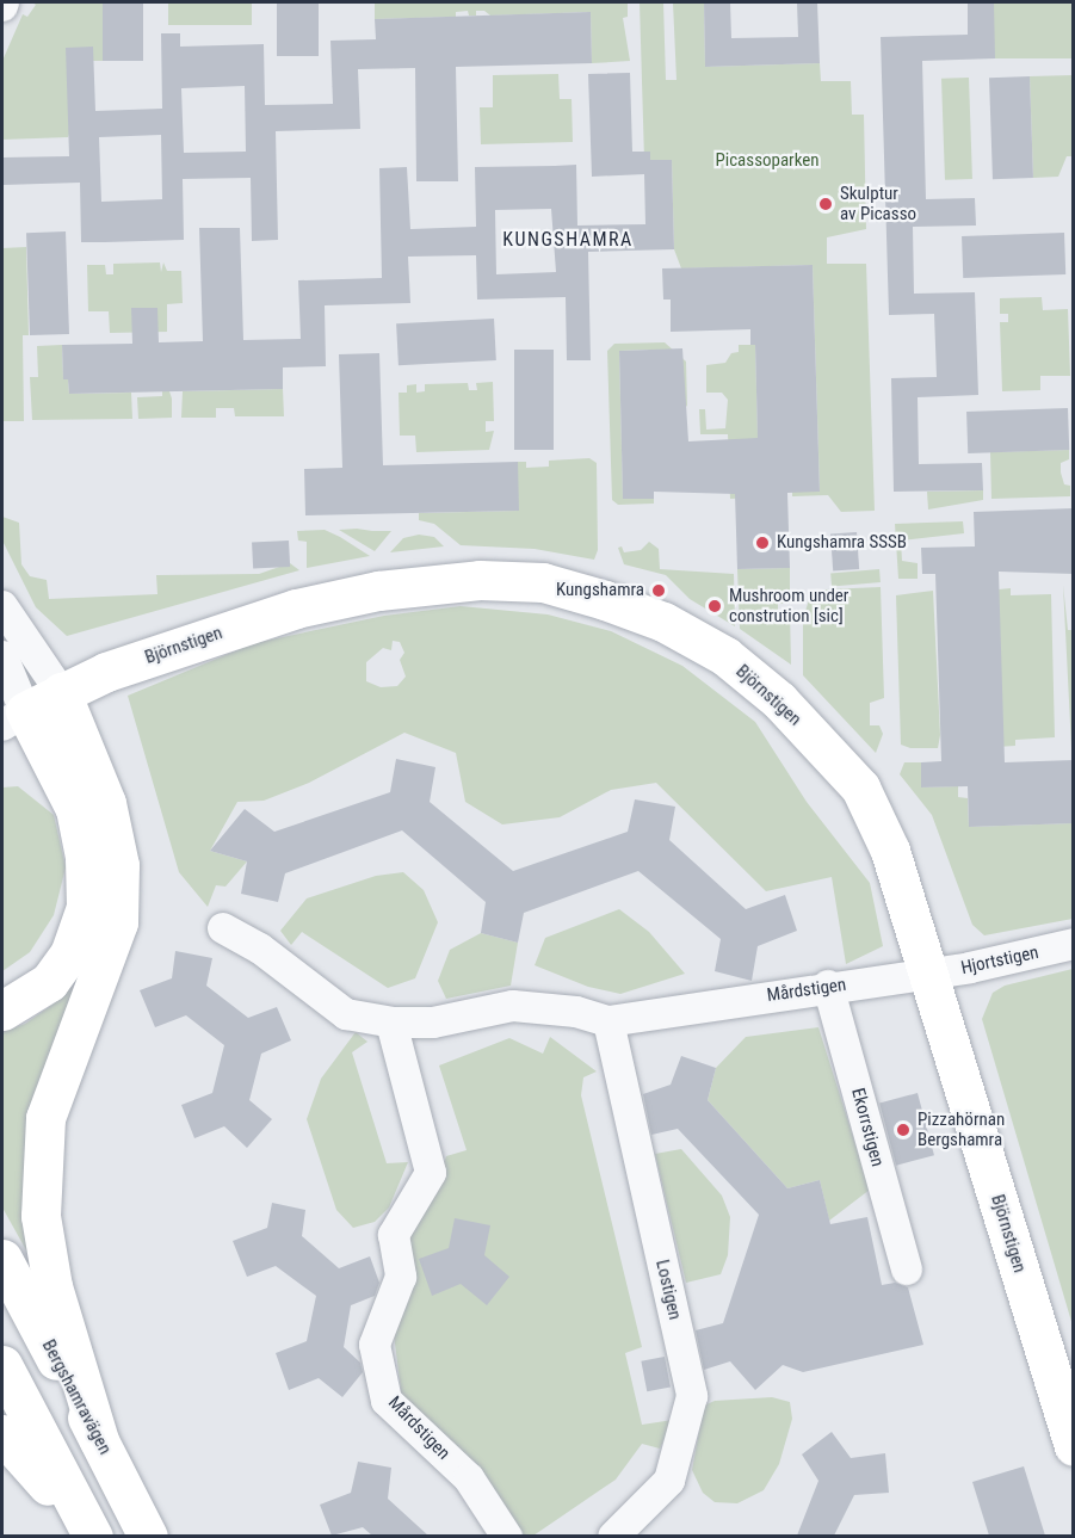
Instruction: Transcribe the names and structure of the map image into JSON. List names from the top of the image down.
{
  "streets": {
    "main road": ["Björnstigen", "Bergshamravägen"],
    "street": [
      "Hjortstigen",
      "Mårdstigen",
      "Ekorrstigen",
      "Lostigen"
    ]
  },
  "crossings": [
    ["Björnstigen", "Hjortstigen"],
    ["Björnstigen", "Mårdstigen"],
    ["Hjortstigen", "Mårdstigen"],
    ["Mårdstigen", "Ekorrstigen"],
    ["Mårdstigen", "Lostigen"]
  ],
  "districts": ["KUNGSHAMRA"],
  "parks": ["Picassoparken"],
  "places": [
    "Skulptur av Picasso",
    "Kungshamra SSSB",
    "Kungshamra",
    "Mushroom under constrution [sic]",
    "Pizzahörnan Bergshamra"
  ]
}
